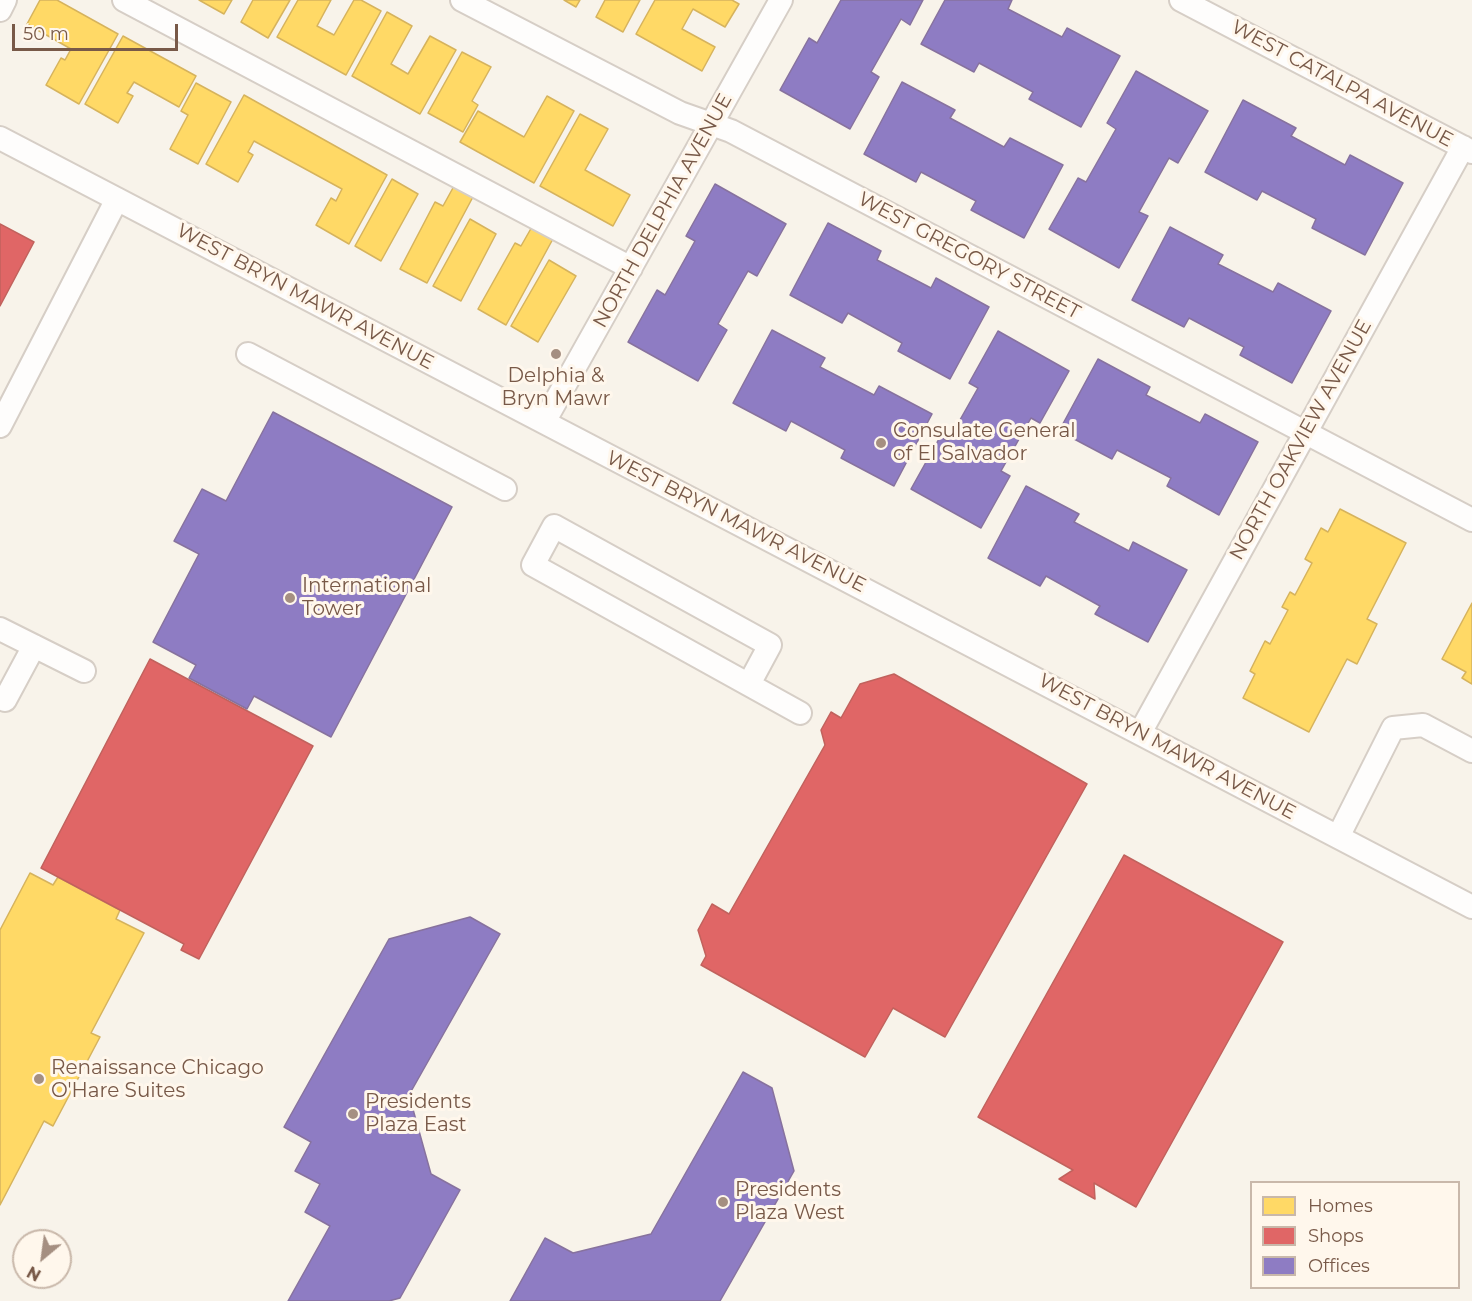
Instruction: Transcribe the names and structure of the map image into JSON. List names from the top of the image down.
{
  "streets": {
    "street": [
      "WEST CATALPA AVENUE",
      "NORTH DELPHIA AVENUE",
      "WEST GREGORY STREET",
      "WEST BRYN MAWR AVENUE",
      "NORTH OAKVIEW AVENUE"
    ]
  },
  "crossings": [
    ["WEST CATALPA AVENUE", "NORTH OAKVIEW AVENUE"],
    ["NORTH DELPHIA AVENUE", "WEST GREGORY STREET"],
    ["NORTH DELPHIA AVENUE", "WEST BRYN MAWR AVENUE"],
    ["WEST GREGORY STREET", "NORTH OAKVIEW AVENUE"],
    ["WEST BRYN MAWR AVENUE", "NORTH OAKVIEW AVENUE"]
  ],
  "places": [
    "Delphia & Bryn Mawr",
    "Consulate General of El Salvador",
    "International Tower",
    "Renaissance Chicago O'Hare Suites",
    "Presidents Plaza East",
    "Presidents Plaza West"
  ],
  "legend": ["Homes", "Shops", "Offices"],
  "scale_bar": "50 m",
  "north": "bottom left"
}
